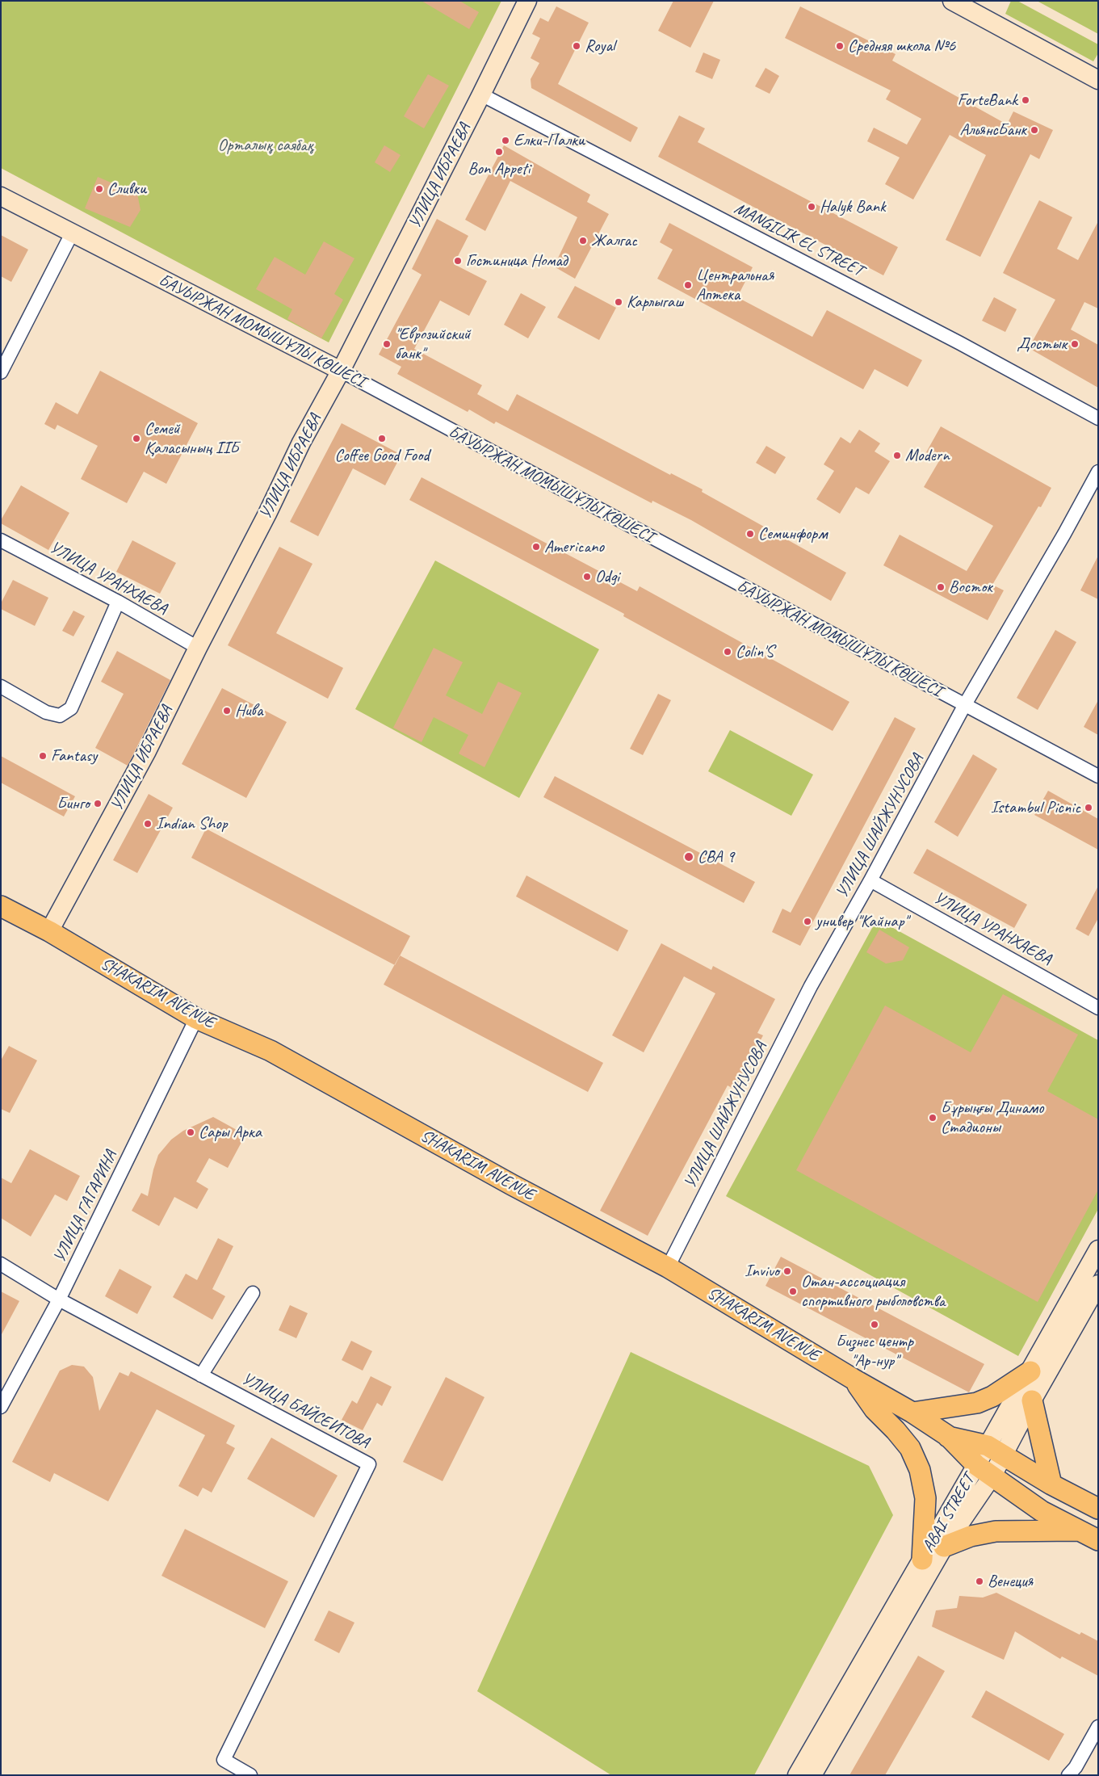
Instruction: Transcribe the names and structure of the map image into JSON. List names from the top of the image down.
{
  "streets": {
    "main road": ["SHAKARIM AVENUE"],
    "street": [
      "УЛИЦА ИБРАЕВА",
      "MANGILIK EL STREET",
      "БАУЫРЖАН МОМЫШҰЛЫ КӨШЕСІ",
      "УЛИЦА УРАНХАЕВА",
      "УЛИЦА ШАЙЖУНУСОВА",
      "УЛИЦА ГАГАРИНА",
      "УЛИЦА БАЙСЕИТОВА",
      "ABAI STREET"
    ]
  },
  "crossings": [
    ["УЛИЦА ИБРАЕВА", "MANGILIK EL STREET"],
    ["УЛИЦА ИБРАЕВА", "БАУЫРЖАН МОМЫШҰЛЫ КӨШЕСІ"],
    ["УЛИЦА ИБРАЕВА", "УЛИЦА УРАНХАЕВА"],
    ["УЛИЦА ИБРАЕВА", "SHAKARIM AVENUE"],
    ["БАУЫРЖАН МОМЫШҰЛЫ КӨШЕСІ", "УЛИЦА ШАЙЖУНУСОВА"],
    ["УЛИЦА УРАНХАЕВА", "УЛИЦА ШАЙЖУНУСОВА"],
    ["УЛИЦА ШАЙЖУНУСОВА", "SHAKARIM AVENUE"],
    ["SHAKARIM AVENUE", "УЛИЦА ГАГАРИНА"],
    ["SHAKARIM AVENUE", "ABAI STREET"],
    ["УЛИЦА ГАГАРИНА", "УЛИЦА БАЙСЕИТОВА"]
  ],
  "parks": ["Орталық саябақ"],
  "places": [
    "Royal",
    "Средняя школа №6",
    "ForteBank",
    "АльянсБанк",
    "Елки-Палки",
    "Bon Appeti",
    "Сливки",
    "Halyk Bank",
    "Жалгас",
    "Гостиница Номад",
    "Центральная Аптека",
    "Карлыгаш",
    "\"Еврозийский банк\"",
    "Достык",
    "Семей Қаласының ІІБ",
    "Coffee Good Food",
    "Modern",
    "Семинформ",
    "Americano",
    "Odgi",
    "Восток",
    "Colin'S",
    "Нива",
    "Fantasy",
    "Бинго",
    "Istambul Picnic",
    "Indian Shop",
    "СВА 9",
    "универ \"Кайнар\"",
    "Бұрыңғы Динамо Стадионы",
    "Сары Арка",
    "Invivo",
    "Отан-ассоциация спортивного рыболовства",
    "Бизнес центр \"Ар-нур\"",
    "Венеция"
  ]
}
